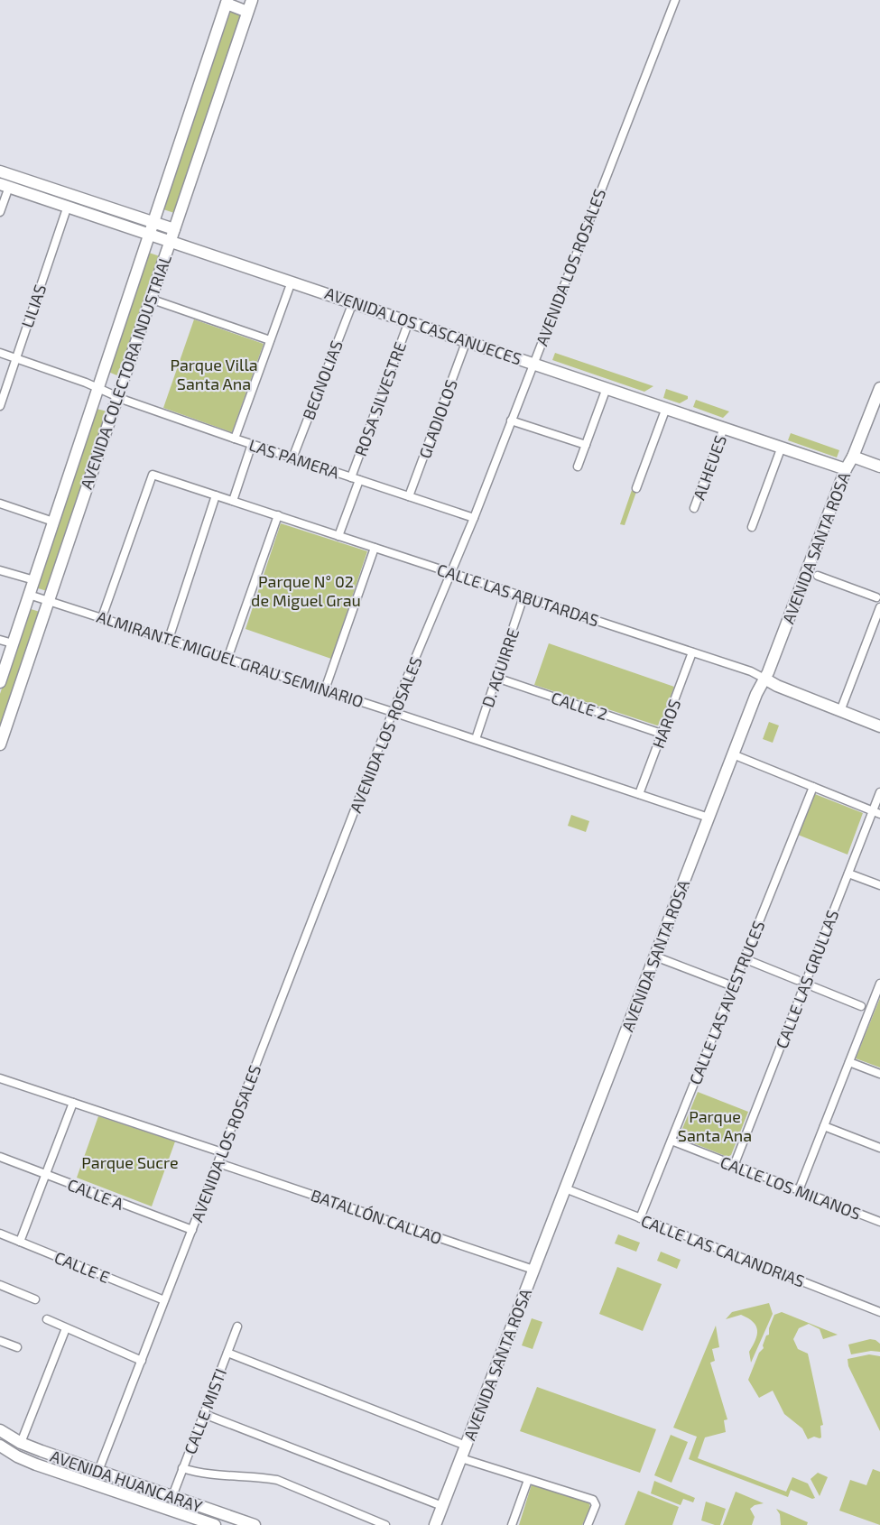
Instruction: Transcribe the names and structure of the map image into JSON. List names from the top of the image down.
{
  "streets": {
    "street": [
      "AVENIDA LOS ROSALES",
      "LILIAS",
      "AVENIDA LOS CASCANUECES",
      "AVENIDA COLECTORA INDUSTRIAL",
      "BEGNOLIAS",
      "ROSA SILVESTRE",
      "GLADIOLOS",
      "LAS PAMERA",
      "ALHEUES",
      "AVENIDA SANTA ROSA",
      "CALLE LAS ABUTARDAS",
      "ALMIRANTE MIGUEL GRAU SEMINARIO",
      "D. AGUIRRE",
      "CALLE 2",
      "HAROS",
      "CALLE LAS GRULLAS",
      "CALLE LAS AVESTRUCES",
      "CALLE LOS MILANOS",
      "CALLE A",
      "BATALLÓN CALLAO",
      "CALLE LAS CALANDRIAS",
      "CALLE E",
      "CALLE MISTI",
      "AVENIDA HUANCARAY"
    ]
  },
  "crossings": [
    ["AVENIDA LOS ROSALES", "AVENIDA LOS CASCANUECES"],
    ["AVENIDA LOS ROSALES", "LAS PAMERA"],
    ["AVENIDA LOS ROSALES", "CALLE LAS ABUTARDAS"],
    ["AVENIDA LOS ROSALES", "ALMIRANTE MIGUEL GRAU SEMINARIO"],
    ["AVENIDA LOS ROSALES", "CALLE A"],
    ["AVENIDA LOS ROSALES", "BATALLÓN CALLAO"],
    ["AVENIDA LOS ROSALES", "CALLE E"],
    ["AVENIDA LOS ROSALES", "AVENIDA HUANCARAY"],
    ["LILIAS", "AVENIDA LOS CASCANUECES"],
    ["LILIAS", "LAS PAMERA"],
    ["AVENIDA LOS CASCANUECES", "AVENIDA COLECTORA INDUSTRIAL"],
    ["AVENIDA LOS CASCANUECES", "BEGNOLIAS"],
    ["AVENIDA LOS CASCANUECES", "ROSA SILVESTRE"],
    ["AVENIDA LOS CASCANUECES", "GLADIOLOS"],
    ["AVENIDA LOS CASCANUECES", "ALHEUES"],
    ["AVENIDA LOS CASCANUECES", "AVENIDA SANTA ROSA"],
    ["AVENIDA COLECTORA INDUSTRIAL", "LAS PAMERA"],
    ["AVENIDA COLECTORA INDUSTRIAL", "ALMIRANTE MIGUEL GRAU SEMINARIO"],
    ["BEGNOLIAS", "LAS PAMERA"],
    ["ROSA SILVESTRE", "LAS PAMERA"],
    ["ROSA SILVESTRE", "CALLE LAS ABUTARDAS"],
    ["GLADIOLOS", "LAS PAMERA"],
    ["AVENIDA SANTA ROSA", "CALLE LAS ABUTARDAS"],
    ["AVENIDA SANTA ROSA", "ALMIRANTE MIGUEL GRAU SEMINARIO"],
    ["AVENIDA SANTA ROSA", "BATALLÓN CALLAO"],
    ["AVENIDA SANTA ROSA", "CALLE LAS CALANDRIAS"],
    ["CALLE LAS ABUTARDAS", "ALMIRANTE MIGUEL GRAU SEMINARIO"],
    ["CALLE LAS ABUTARDAS", "D. AGUIRRE"],
    ["CALLE LAS ABUTARDAS", "HAROS"],
    ["ALMIRANTE MIGUEL GRAU SEMINARIO", "D. AGUIRRE"],
    ["ALMIRANTE MIGUEL GRAU SEMINARIO", "HAROS"],
    ["D. AGUIRRE", "CALLE 2"],
    ["CALLE 2", "HAROS"],
    ["CALLE LAS GRULLAS", "CALLE LOS MILANOS"],
    ["CALLE LAS AVESTRUCES", "CALLE LOS MILANOS"],
    ["CALLE LAS AVESTRUCES", "CALLE LAS CALANDRIAS"],
    ["CALLE MISTI", "AVENIDA HUANCARAY"]
  ],
  "parks": [
    "Parque Villa Santa Ana",
    "Parque N° 02 de Miguel Grau",
    "Parque Santa Ana",
    "Parque Sucre"
  ]
}
